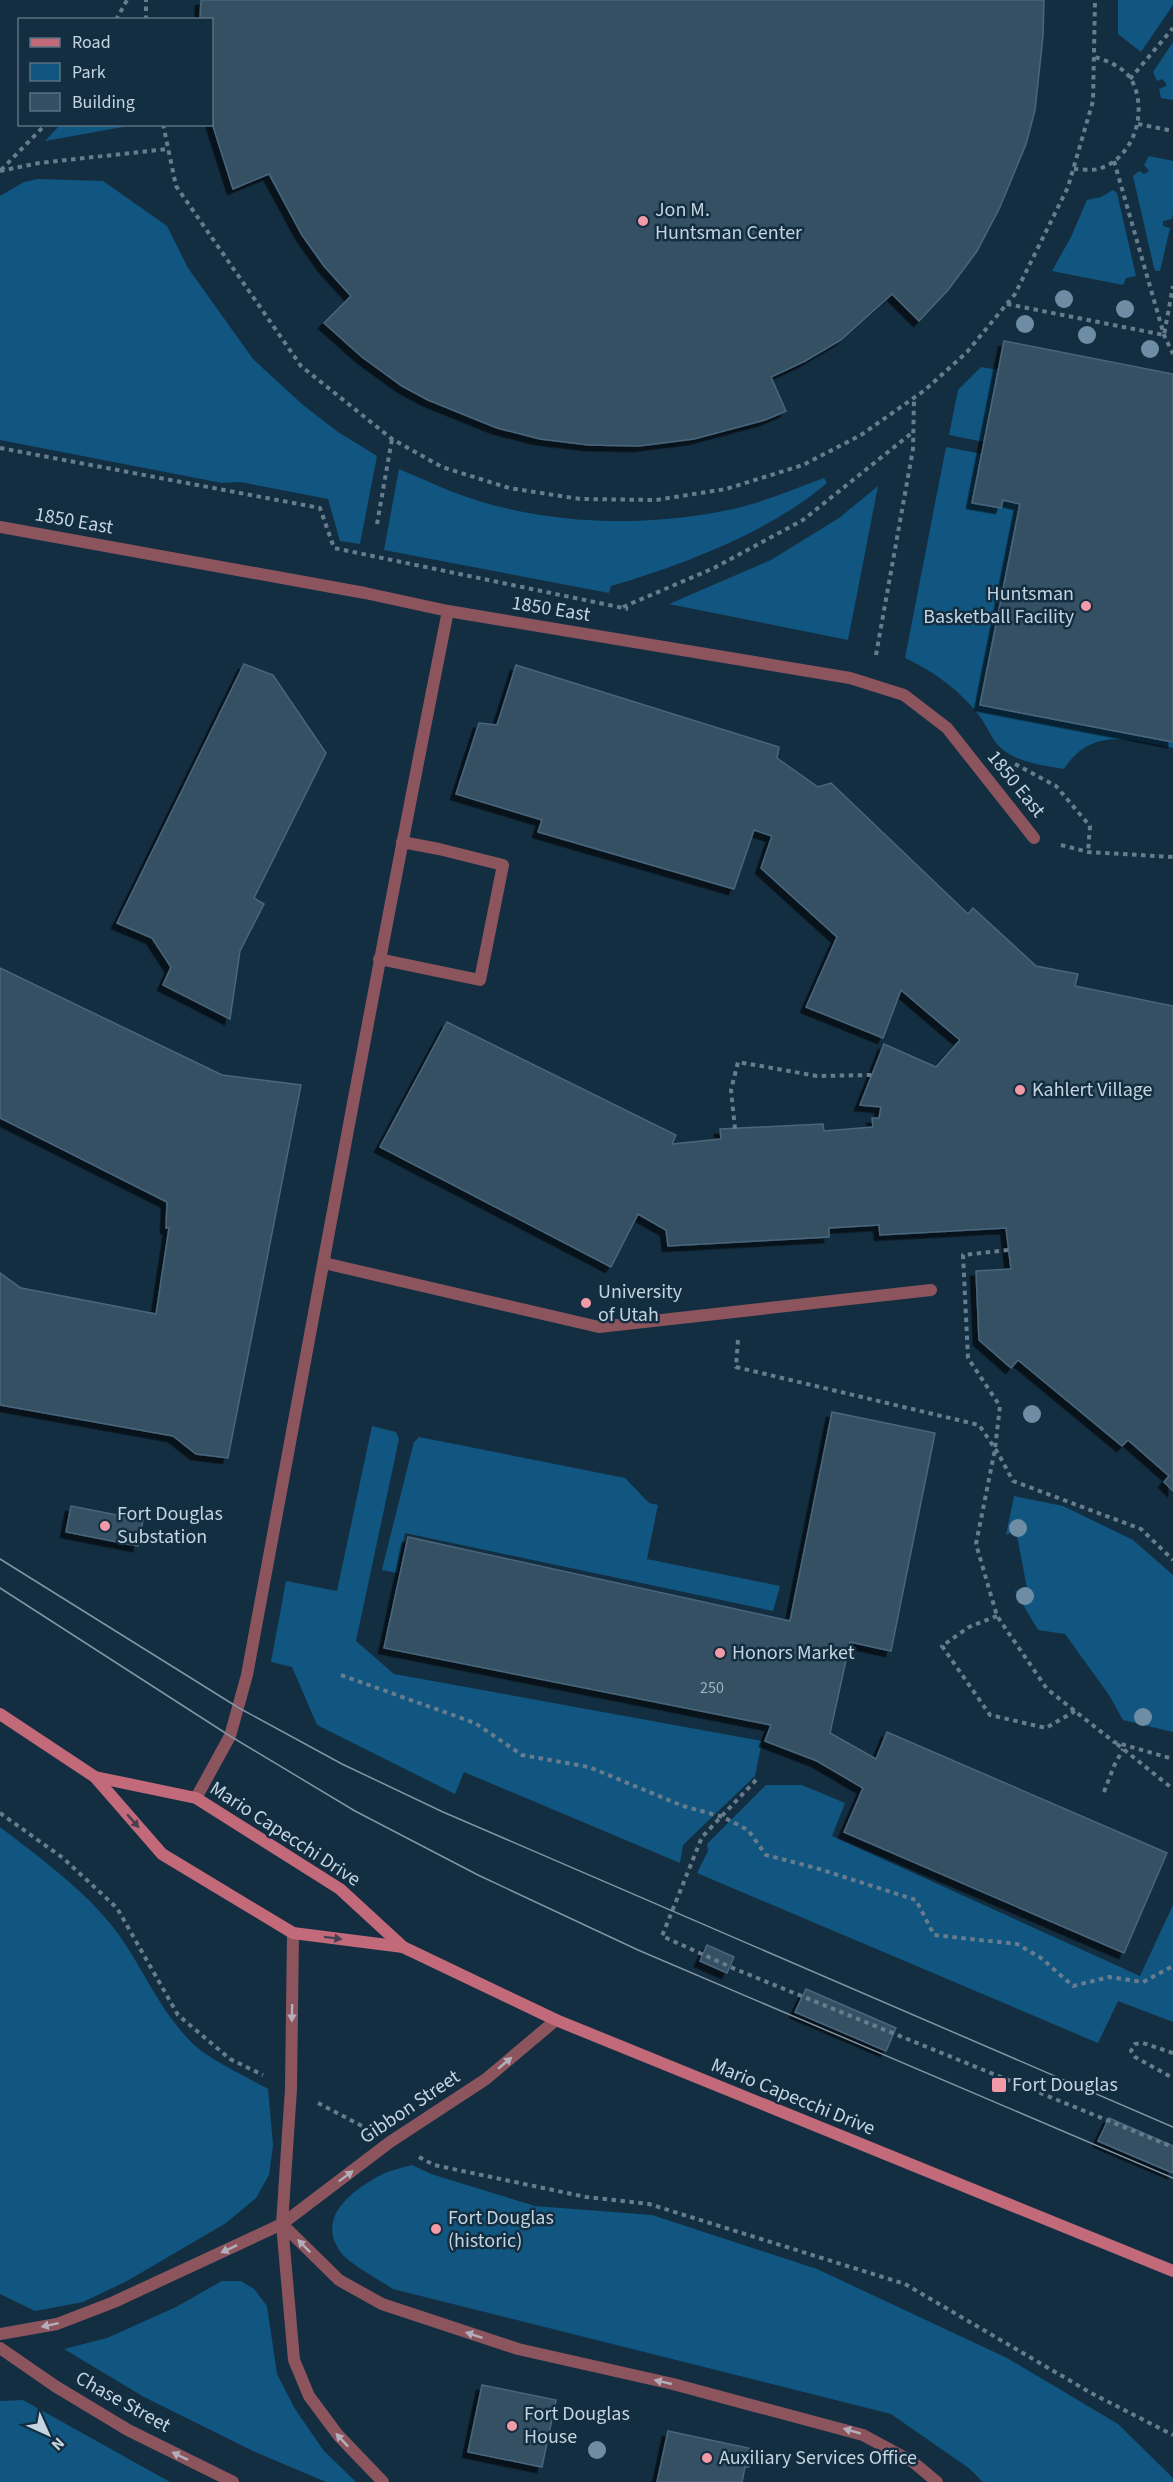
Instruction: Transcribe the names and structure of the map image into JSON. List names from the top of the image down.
{
  "streets": {
    "main road": ["Mario Capecchi Drive"],
    "street": ["1850 East", "Gibbon Street", "Chase Street"]
  },
  "crossings": [
    ["Mario Capecchi Drive", "Gibbon Street"]
  ],
  "one_way": ["Chase Street"],
  "places": {
    "other": [
      "Jon M. Huntsman Center",
      "Huntsman Basketball Facility",
      "Kahlert Village",
      "University of Utah",
      "Fort Douglas Substation",
      "Honors Market",
      "Fort Douglas (historic)",
      "Fort Douglas House",
      "Auxiliary Services Office"
    ],
    "transit": ["Fort Douglas"]
  },
  "house_numbers": ["250"],
  "legend": ["Road", "Park", "Building"],
  "north": "bottom right"
}
